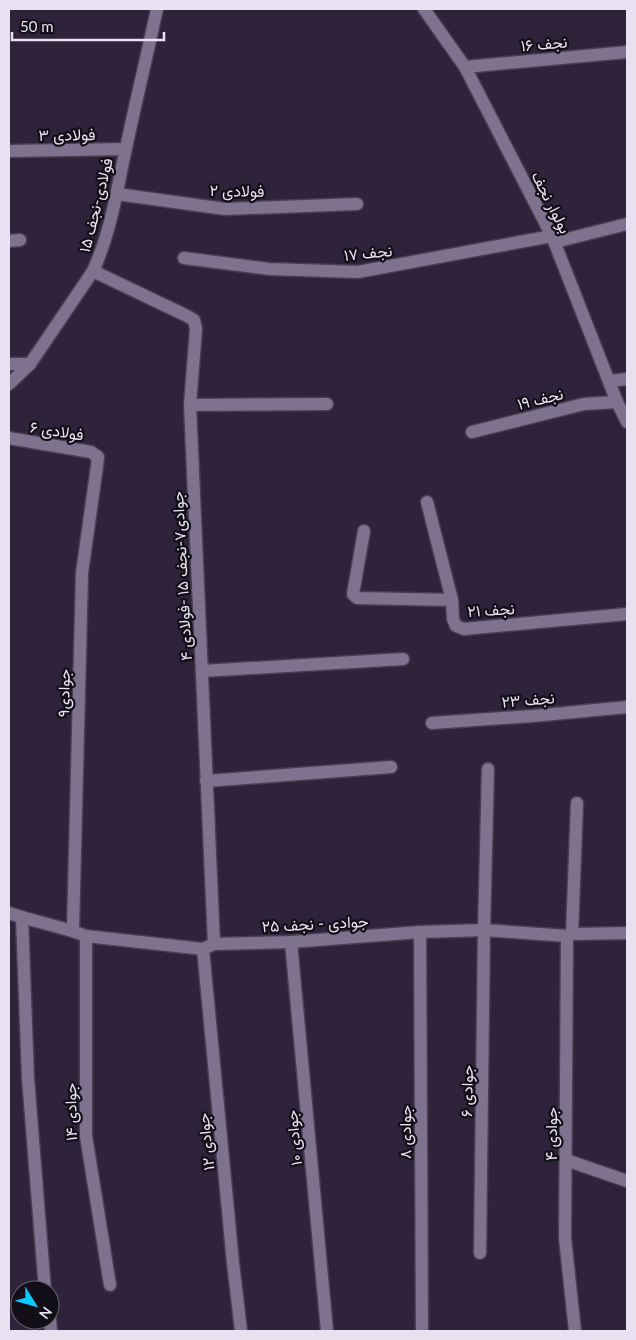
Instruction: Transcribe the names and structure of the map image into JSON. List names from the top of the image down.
{
  "streets": {
    "street": [
      "نجف ۱۶",
      "فولادی ۳",
      "فولادی ۲",
      "بولوار نجف",
      "فولادی-نجف ۱۵",
      "نجف ۱۷",
      "نجف ۱۹",
      "فولادی ۶",
      "جوادی۷-نجف ۱۵ -فولادی ۴",
      "نجف ۲۱",
      "جوادی۹",
      "نجف ۲۳",
      "جوادی - نجف ۲۵",
      "جوادی ۶",
      "جوادی ۱۴",
      "جوادی ۸",
      "جوادی ۴",
      "جوادی ۱۰",
      "جوادی ۱۲"
    ]
  },
  "crossings": [
    ["نجف ۱۶", "بولوار نجف"],
    ["فولادی ۳", "فولادی-نجف ۱۵"],
    ["فولادی ۲", "فولادی-نجف ۱۵"],
    ["بولوار نجف", "نجف ۱۷"],
    ["بولوار نجف", "نجف ۱۹"],
    ["فولادی-نجف ۱۵", "جوادی۷-نجف ۱۵ -فولادی ۴"],
    ["فولادی ۶", "جوادی۹"],
    ["جوادی۷-نجف ۱۵ -فولادی ۴", "جوادی - نجف ۲۵"],
    ["جوادی۷-نجف ۱۵ -فولادی ۴", "جوادی ۱۲"],
    ["جوادی۹", "جوادی - نجف ۲۵"],
    ["جوادی - نجف ۲۵", "جوادی ۶"],
    ["جوادی - نجف ۲۵", "جوادی ۱۴"],
    ["جوادی - نجف ۲۵", "جوادی ۸"],
    ["جوادی - نجف ۲۵", "جوادی ۴"],
    ["جوادی - نجف ۲۵", "جوادی ۱۰"],
    ["جوادی - نجف ۲۵", "جوادی ۱۲"]
  ],
  "scale_bar": "50 m",
  "north": "bottom right"
}
